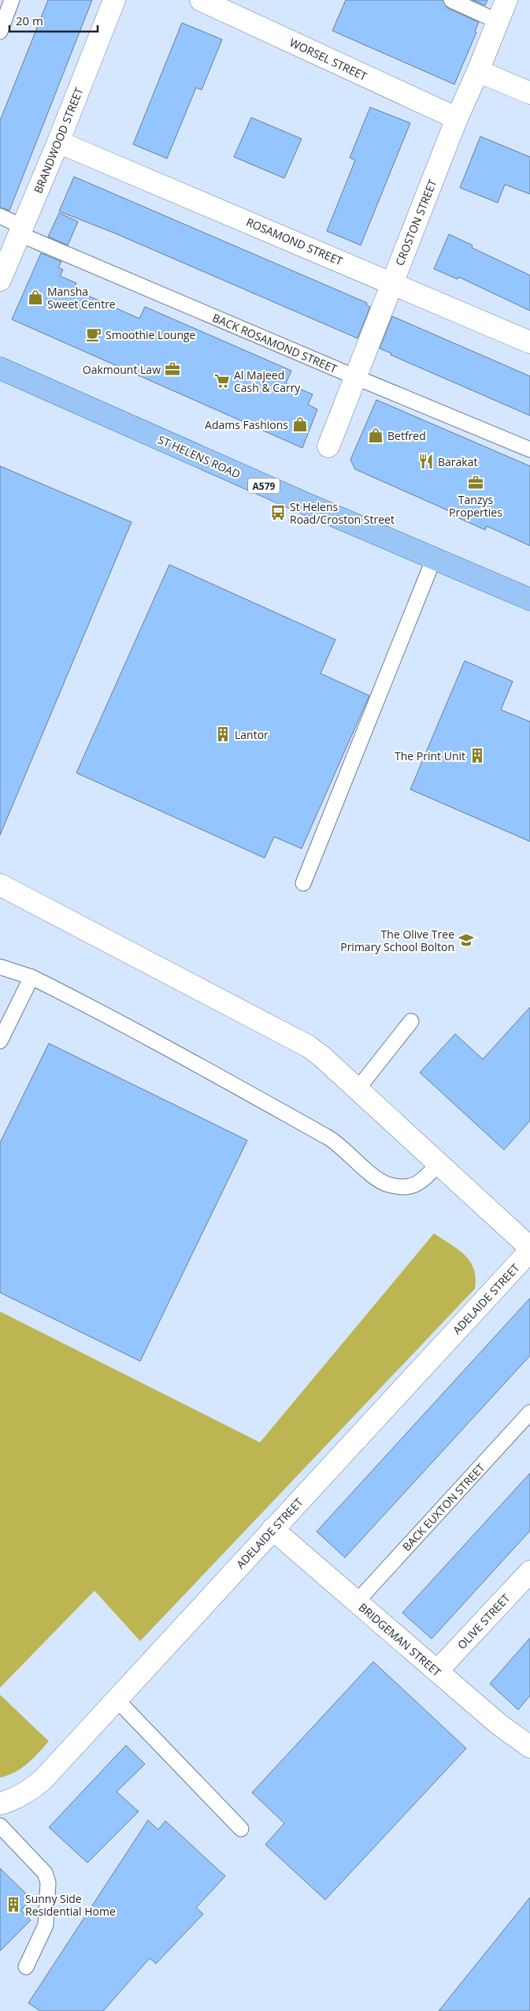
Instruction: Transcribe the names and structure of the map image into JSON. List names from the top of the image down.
{
  "streets": {
    "main road": ["ST HELENS ROAD", "A579"],
    "street": [
      "WORSEL STREET",
      "BRANDWOOD STREET",
      "CROSTON STREET",
      "ROSAMOND STREET",
      "ADELAIDE STREET",
      "OLIVE STREET",
      "BRIDGEMAN STREET"
    ],
    "lane": ["BACK ROSAMOND STREET", "BACK EUXTON STREET"]
  },
  "crossings": [
    ["WORSEL STREET", "CROSTON STREET"],
    ["BRANDWOOD STREET", "ROSAMOND STREET"],
    ["BRANDWOOD STREET", "BACK ROSAMOND STREET"],
    ["CROSTON STREET", "ROSAMOND STREET"],
    ["CROSTON STREET", "BACK ROSAMOND STREET"],
    ["ADELAIDE STREET", "BRIDGEMAN STREET"],
    ["BACK EUXTON STREET", "BRIDGEMAN STREET"],
    ["OLIVE STREET", "BRIDGEMAN STREET"]
  ],
  "places": {
    "shop": ["Mansha Sweet Centre", "Adams Fashions", "Betfred"],
    "cafe": ["Smoothie Lounge"],
    "office": ["Oakmount Law", "Tanzys Properties"],
    "supermarket": ["Al Majeed Cash & Carry"],
    "restaurant": ["Barakat"],
    "bus stop": ["St Helens Road/Croston Street"],
    "building": ["Lantor", "The Print Unit", "Sunny Side Residential Home"],
    "school or university": ["The Olive Tree Primary School Bolton"]
  },
  "scale_bar": "20 m"
}
